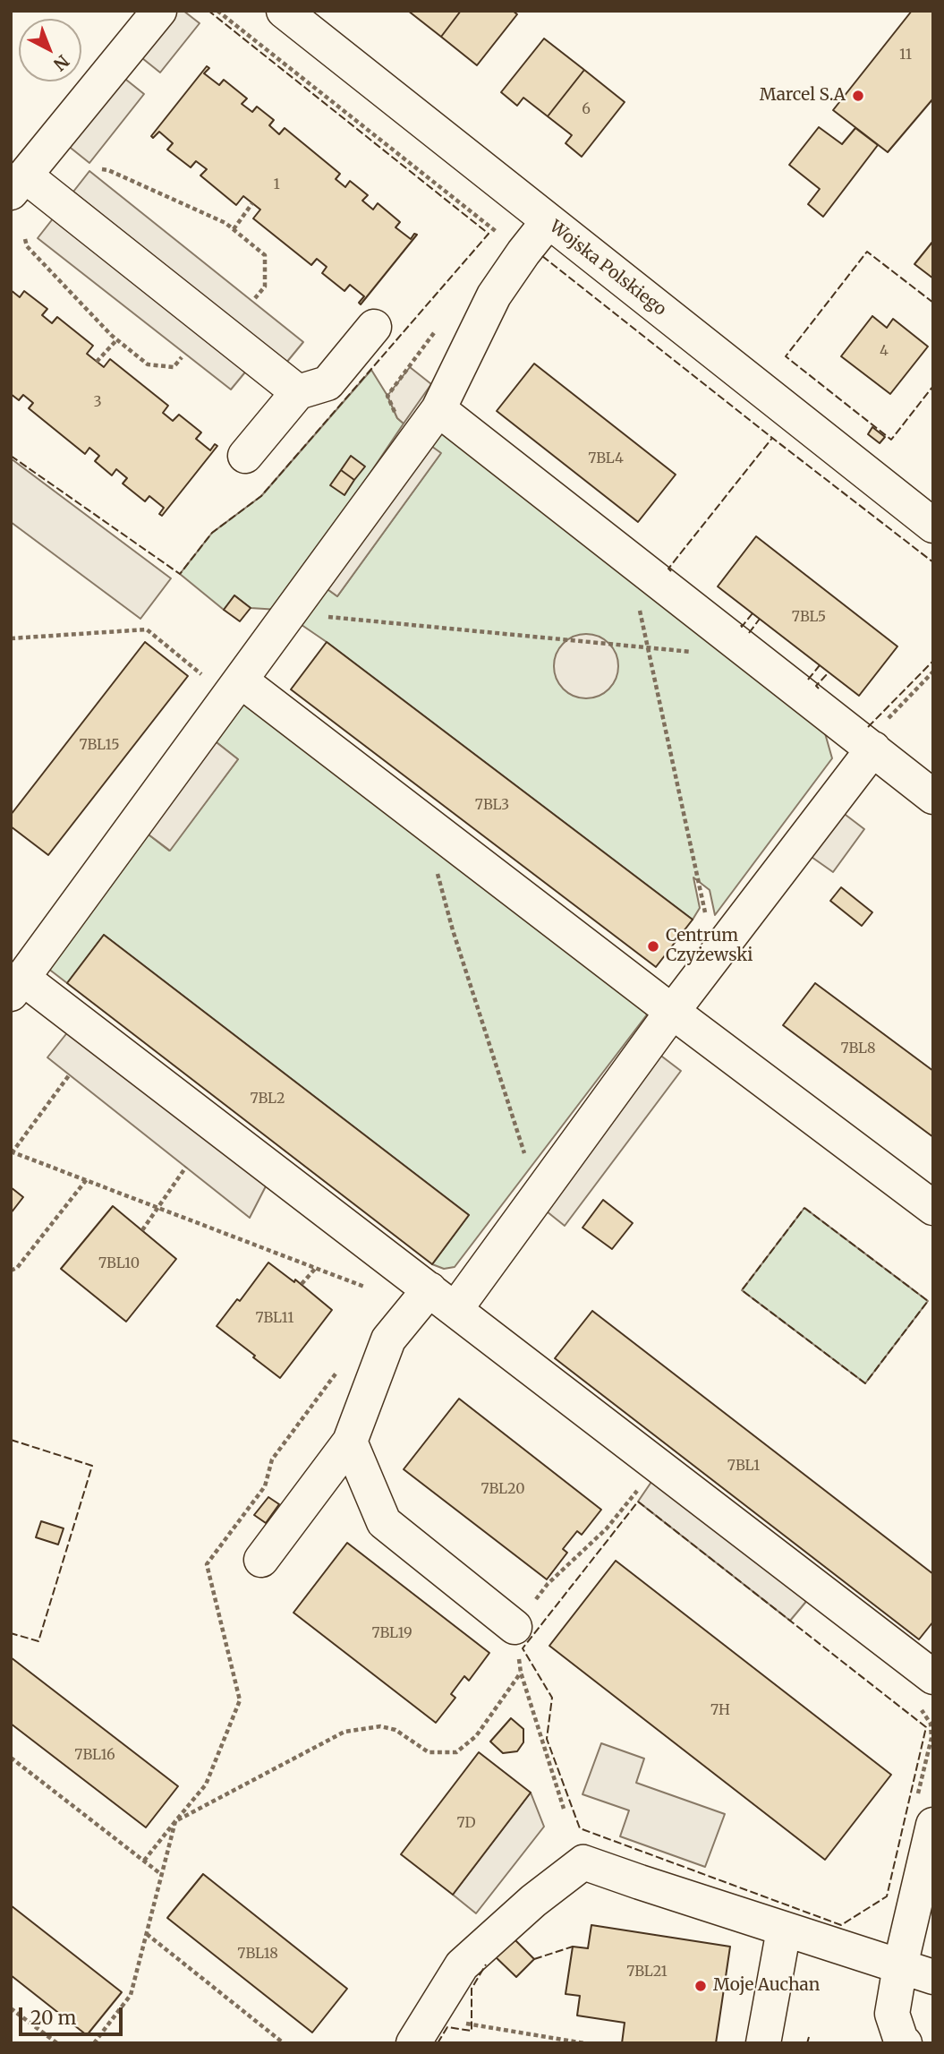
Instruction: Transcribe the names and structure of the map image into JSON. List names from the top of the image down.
{
  "streets": {
    "street": ["Wojska Polskiego"]
  },
  "places": ["Marcel S.A", "Centrum Czyżewski", "Moje Auchan"],
  "house_numbers": [
    "11",
    "6",
    "1",
    "4",
    "3",
    "7BL4",
    "7BL5",
    "7BL15",
    "7BL3",
    "7BL8",
    "7BL2",
    "7BL10",
    "7BL11",
    "7BL1",
    "7BL20",
    "7BL19",
    "7H",
    "7BL16",
    "7D",
    "7BL18",
    "7BL21"
  ],
  "scale_bar": "20 m",
  "north": "bottom right"
}
